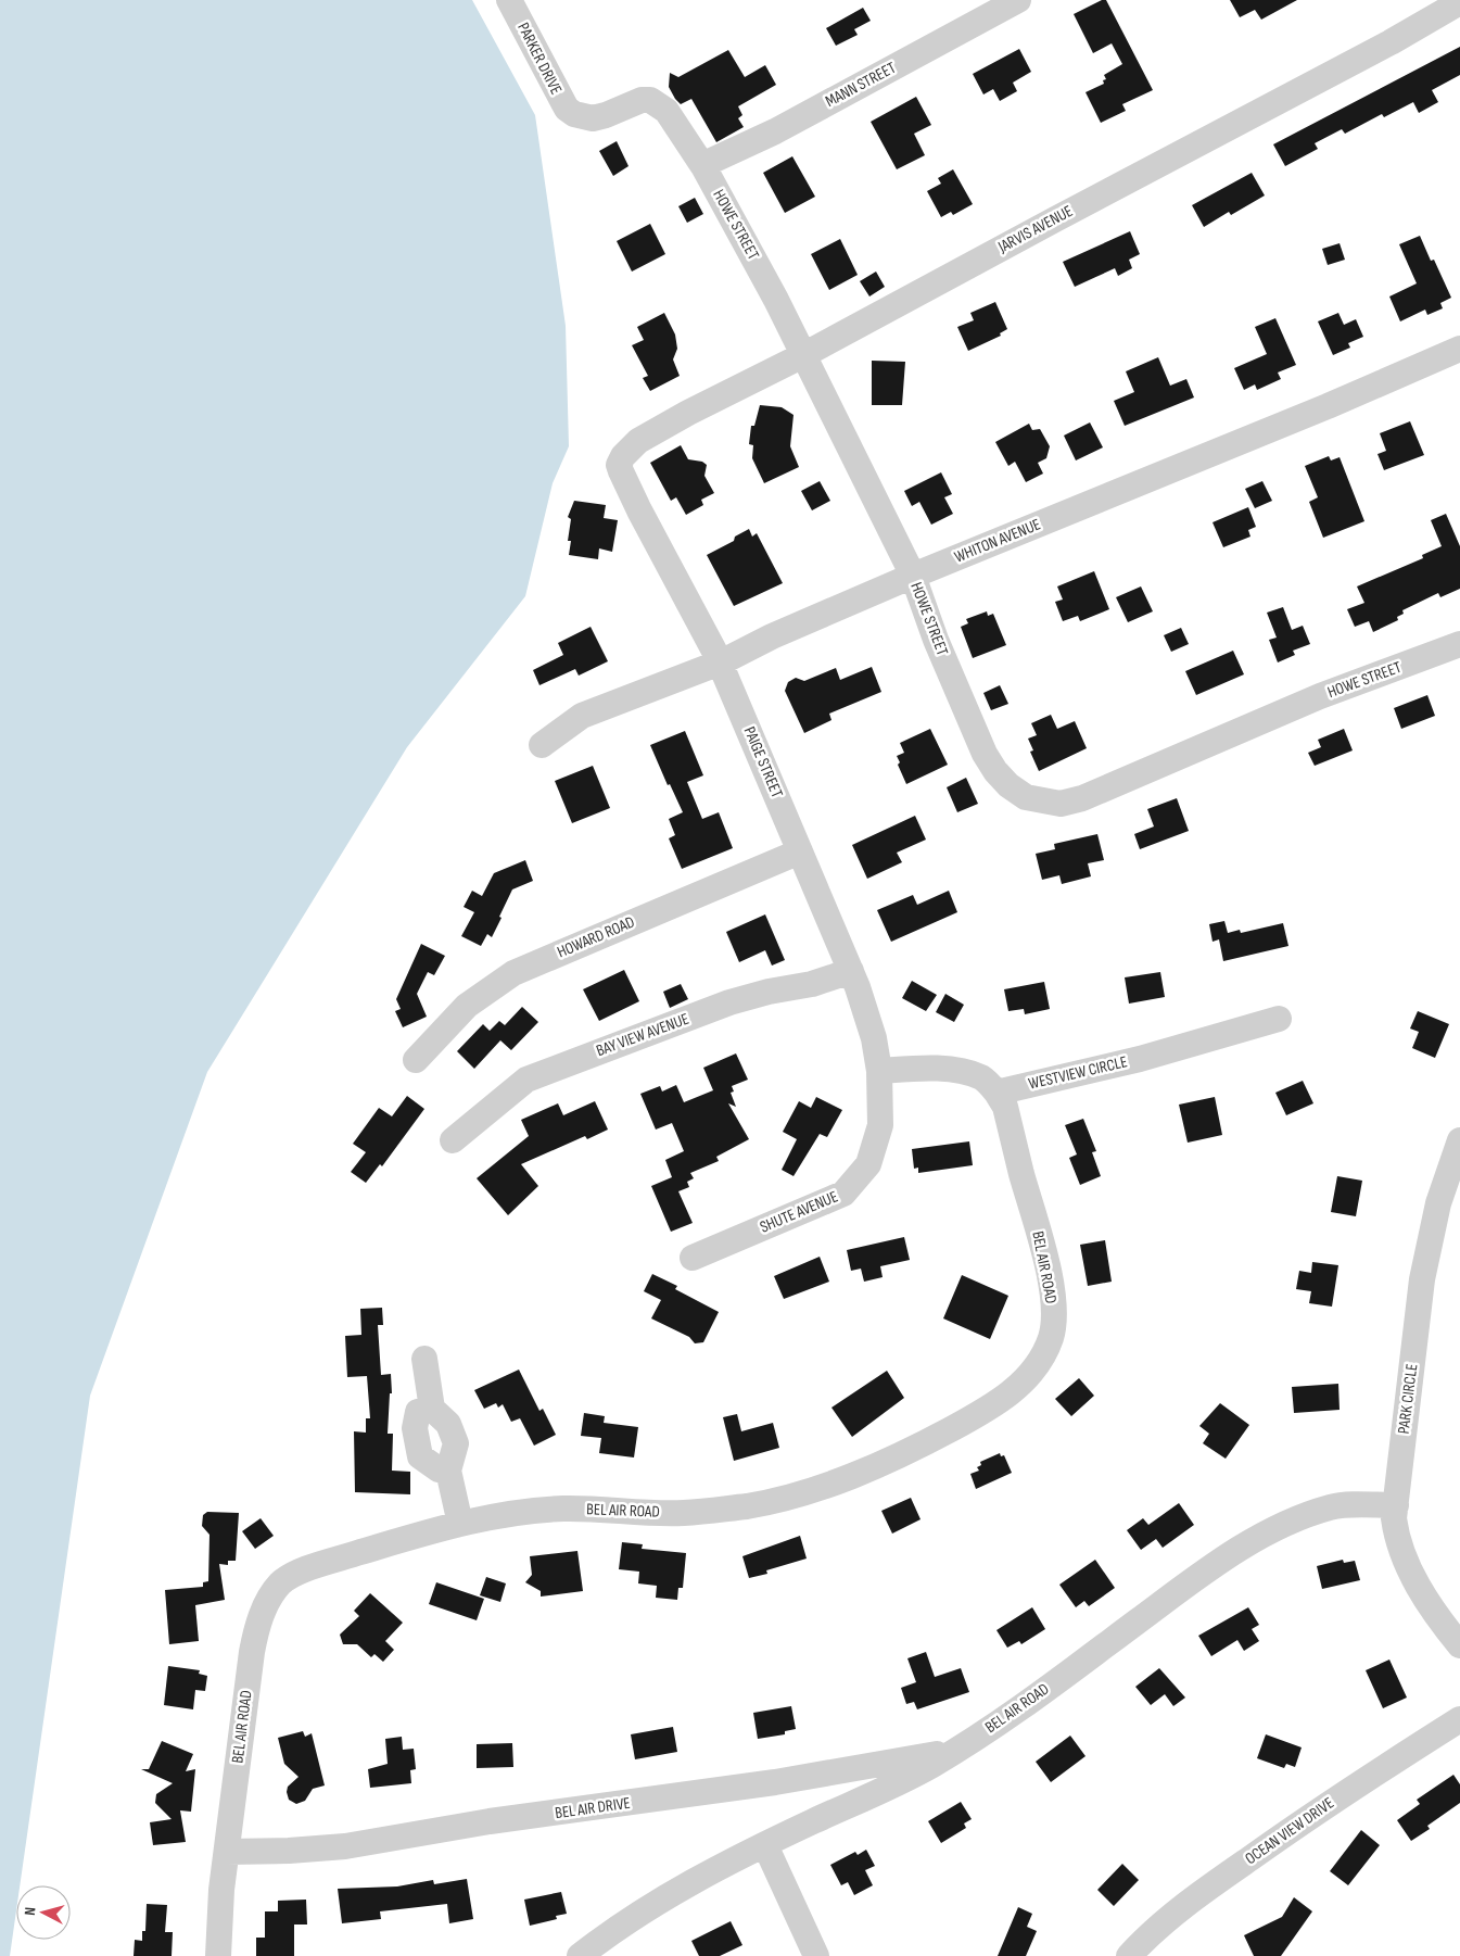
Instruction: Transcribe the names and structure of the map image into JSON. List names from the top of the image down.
{
  "streets": {
    "street": [
      "PARKER DRIVE",
      "MANN STREET",
      "HOWE STREET",
      "JARVIS AVENUE",
      "WHITON AVENUE",
      "PAIGE STREET",
      "HOWARD ROAD",
      "BAY VIEW AVENUE",
      "WESTVIEW CIRCLE",
      "SHUTE AVENUE",
      "BEL AIR ROAD",
      "PARK CIRCLE",
      "BEL AIR DRIVE",
      "OCEAN VIEW DRIVE"
    ]
  },
  "crossings": [
    ["PARKER DRIVE", "HOWE STREET"],
    ["MANN STREET", "HOWE STREET"],
    ["HOWE STREET", "JARVIS AVENUE"],
    ["HOWE STREET", "WHITON AVENUE"],
    ["JARVIS AVENUE", "PAIGE STREET"],
    ["WHITON AVENUE", "PAIGE STREET"],
    ["PAIGE STREET", "HOWARD ROAD"],
    ["PAIGE STREET", "BAY VIEW AVENUE"],
    ["PAIGE STREET", "SHUTE AVENUE"],
    ["WESTVIEW CIRCLE", "BEL AIR ROAD"],
    ["BEL AIR ROAD", "PARK CIRCLE"],
    ["BEL AIR ROAD", "BEL AIR DRIVE"]
  ],
  "north": "left"
}
